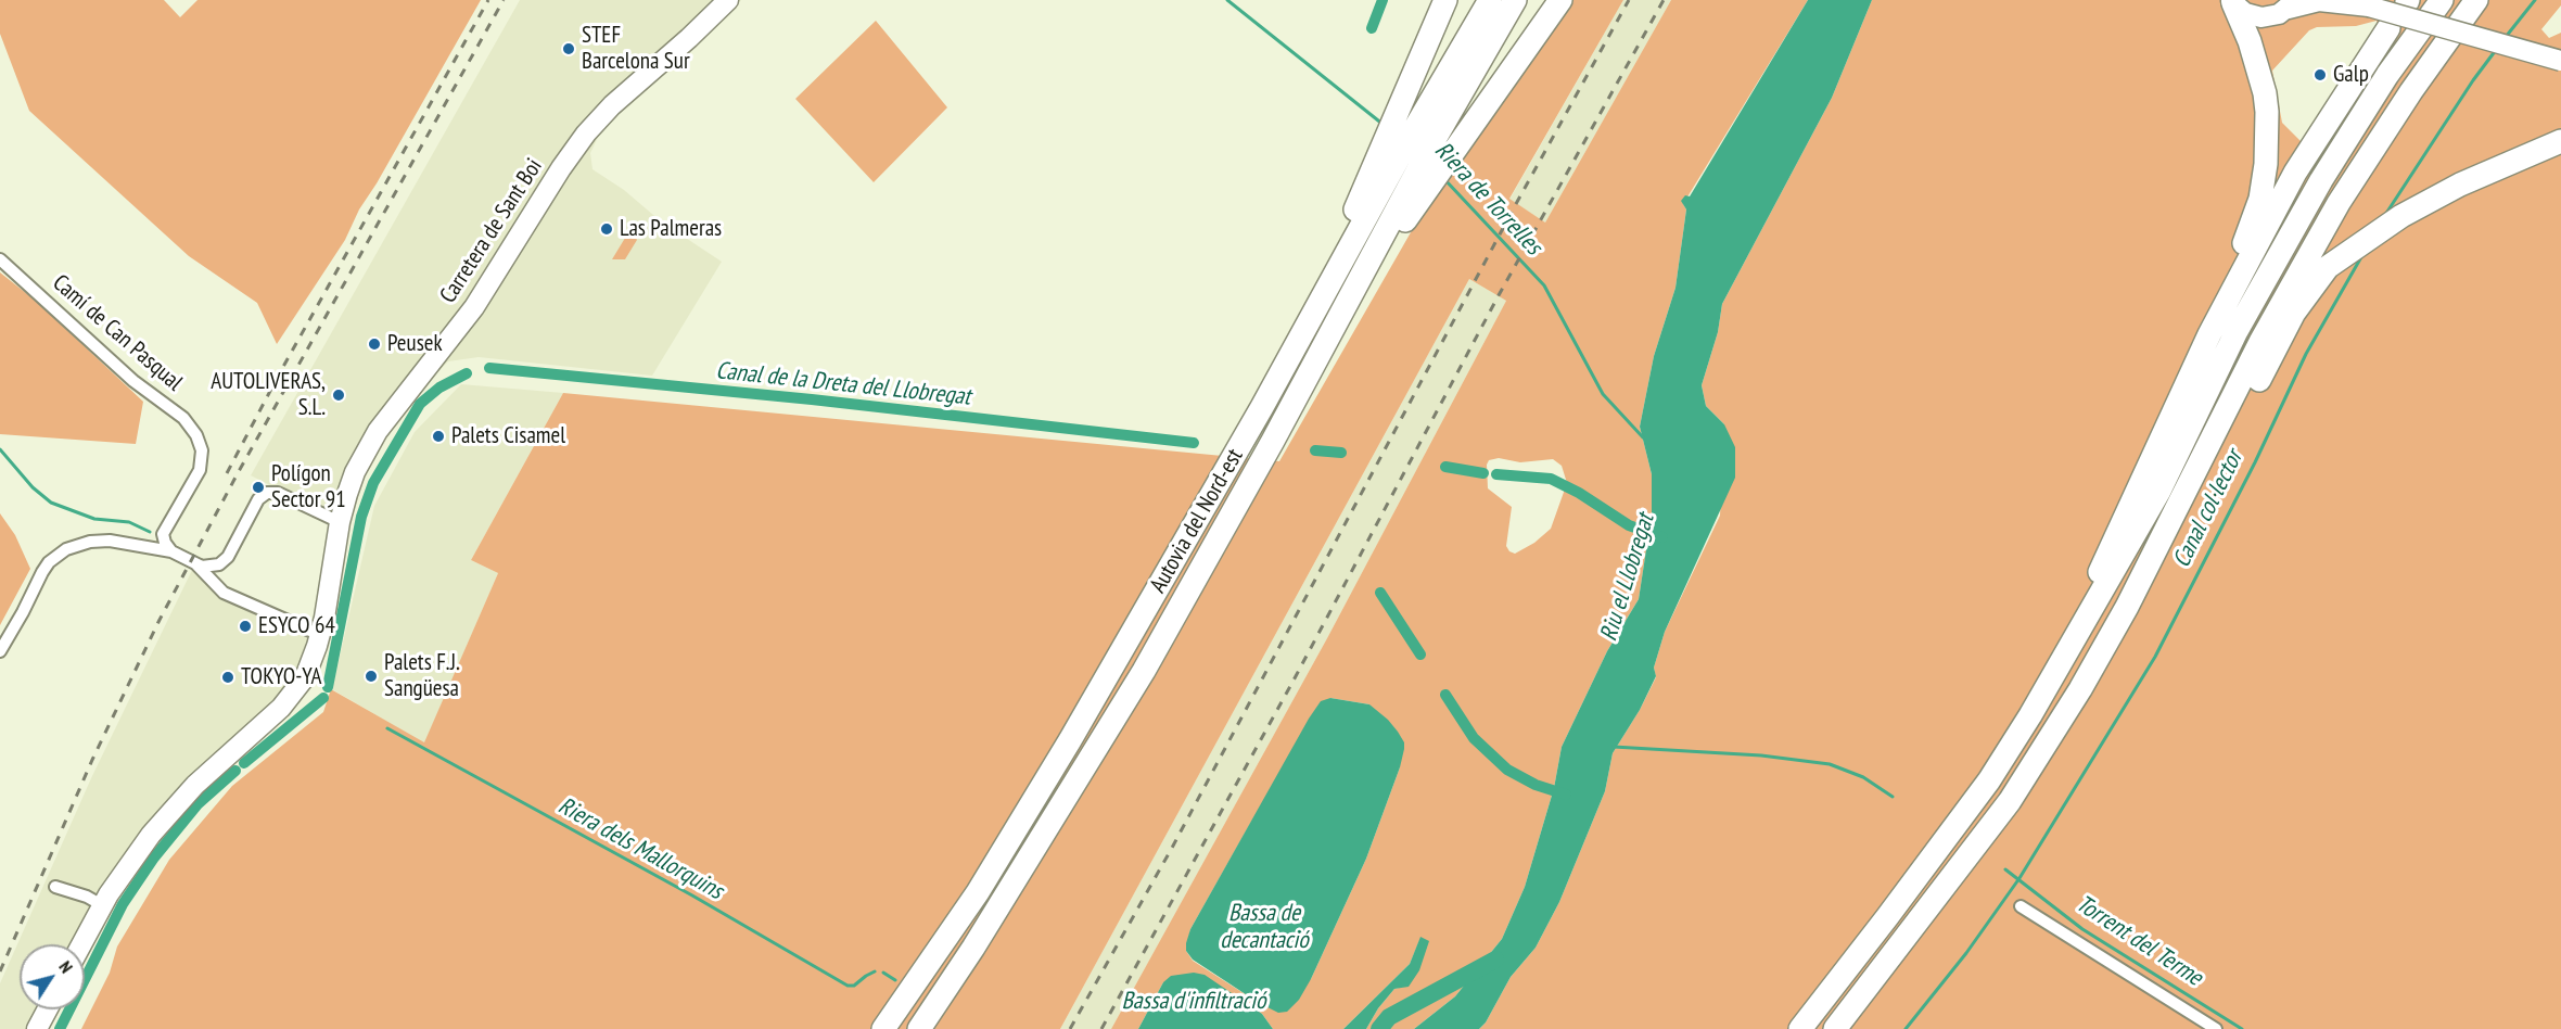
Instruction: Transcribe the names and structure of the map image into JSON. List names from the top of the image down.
{
  "streets": {
    "highway": ["Autovia del Nord-est"],
    "main road": ["Carretera de Sant Boi"],
    "street": ["Camí de Can Pasqual"]
  },
  "water": [
    "Riera de Torrelles",
    "Canal de la Dreta del Llobregat",
    "Canal col·lector",
    "Riu el Llobregat",
    "Riera dels Mallorquins",
    "Bassa de decantació",
    "Torrent del Terme",
    "Bassa d'infiltració"
  ],
  "places": [
    "STEF Barcelona Sur",
    "Galp",
    "Las Palmeras",
    "Peusek",
    "AUTOLIVERAS, S.L.",
    "Palets Cisamel",
    "Polígon Sector 91",
    "ESYCO 64",
    "Palets F.J. Sangüesa",
    "TOKYO-YA"
  ],
  "north": "top right"
}
